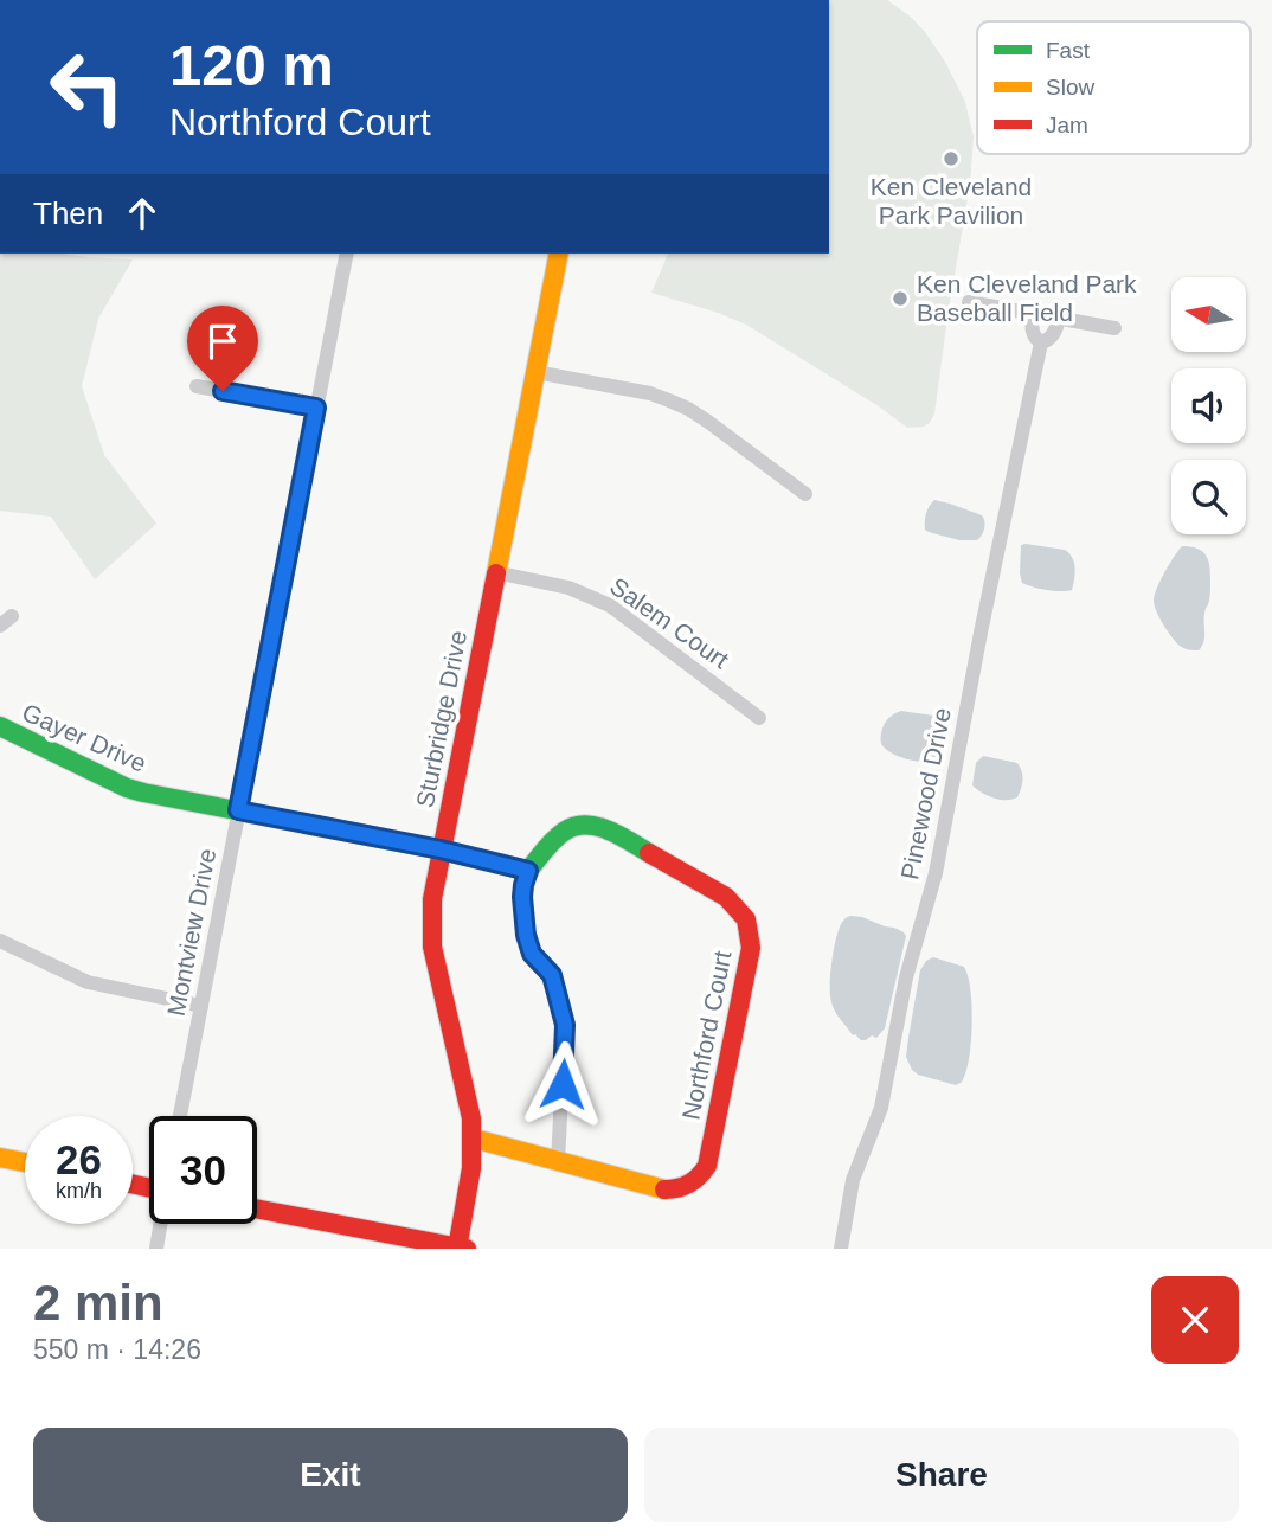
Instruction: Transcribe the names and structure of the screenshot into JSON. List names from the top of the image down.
{
  "streets": {
    "street": [
      "Salem Court",
      "Sturbridge Drive",
      "Gayer Drive",
      "Pinewood Drive",
      "Montview Drive",
      "Northford Court"
    ]
  },
  "crossings": [
    ["Salem Court", "Sturbridge Drive"],
    ["Sturbridge Drive", "Gayer Drive"],
    ["Sturbridge Drive", "Northford Court"],
    ["Gayer Drive", "Montview Drive"]
  ],
  "places": ["Ken Cleveland Park Pavilion", "Ken Cleveland Park Baseball Field"],
  "legend": ["Fast", "Slow", "Jam"],
  "north": "left",
  "page": {
    "turn": ["120 m", "Northford Court"],
    "then": "Then",
    "speed": "26 km/h",
    "limit": "30",
    "heading": ["2 min", "550 m · 14:26"],
    "buttons": ["Exit", "Share"]
  }
}
